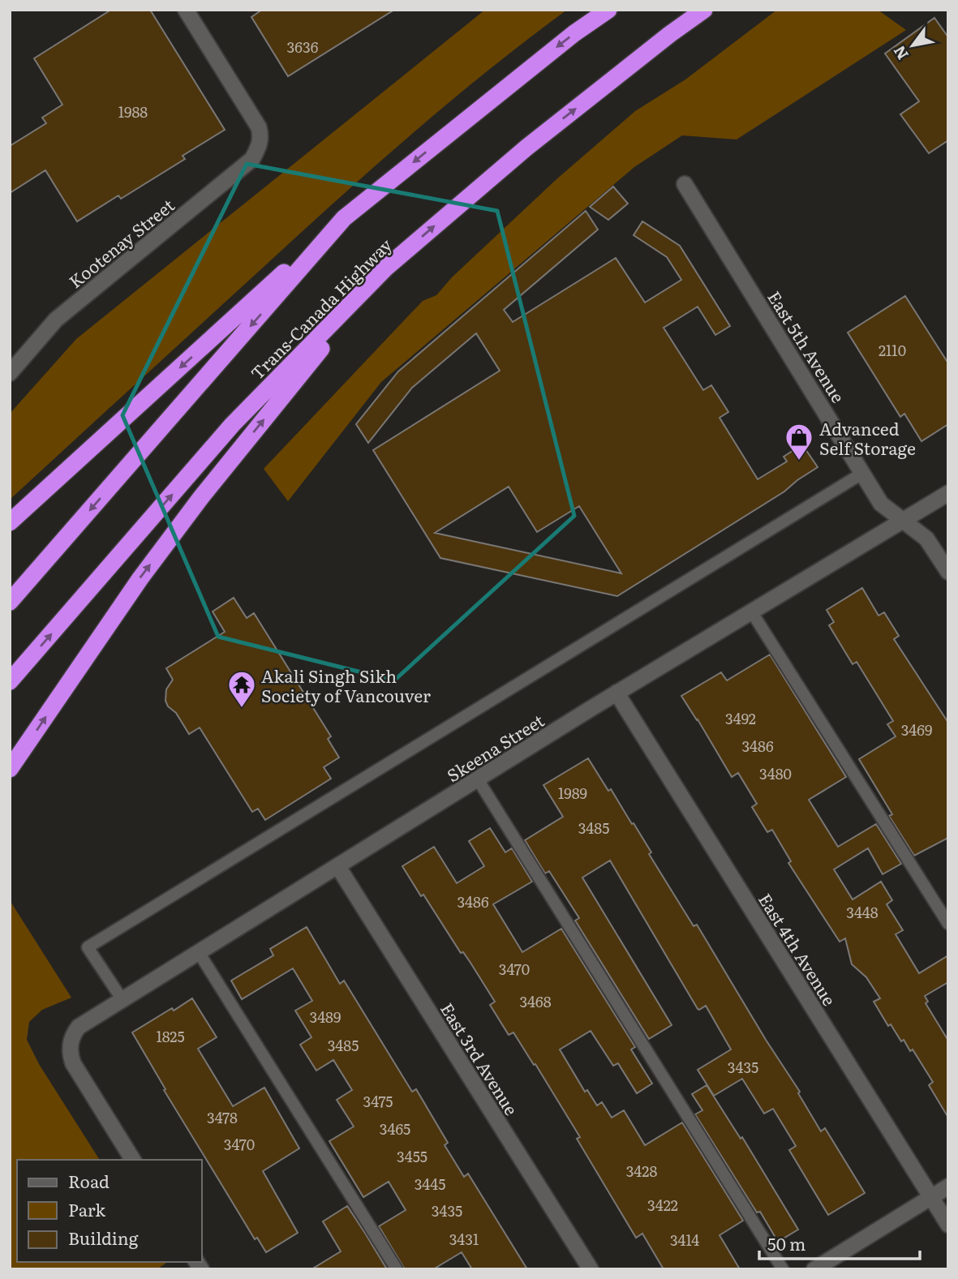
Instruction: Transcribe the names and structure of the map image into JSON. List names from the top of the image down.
{
  "streets": {
    "highway": ["Trans-Canada Highway"],
    "street": [
      "Kootenay Street",
      "East 5th Avenue",
      "Skeena Street",
      "East 4th Avenue",
      "East 3rd Avenue"
    ]
  },
  "crossings": [
    ["East 5th Avenue", "Skeena Street"],
    ["Skeena Street", "East 4th Avenue"],
    ["Skeena Street", "East 3rd Avenue"]
  ],
  "places": {
    "shop": ["Advanced Self Storage"],
    "temple": ["Akali Singh Sikh Society of Vancouver"]
  },
  "house_numbers": [
    "3636",
    "1988",
    "2110",
    "3492",
    "3469",
    "3486",
    "3480",
    "1989",
    "3485",
    "3486",
    "3448",
    "3470",
    "3468",
    "3489",
    "1825",
    "3485",
    "3435",
    "3475",
    "3478",
    "3465",
    "3470",
    "3455",
    "3428",
    "3445",
    "3422",
    "3435",
    "3431",
    "3414"
  ],
  "legend": ["Road", "Park", "Building"],
  "scale_bar": "50 m",
  "north": "bottom left"
}
